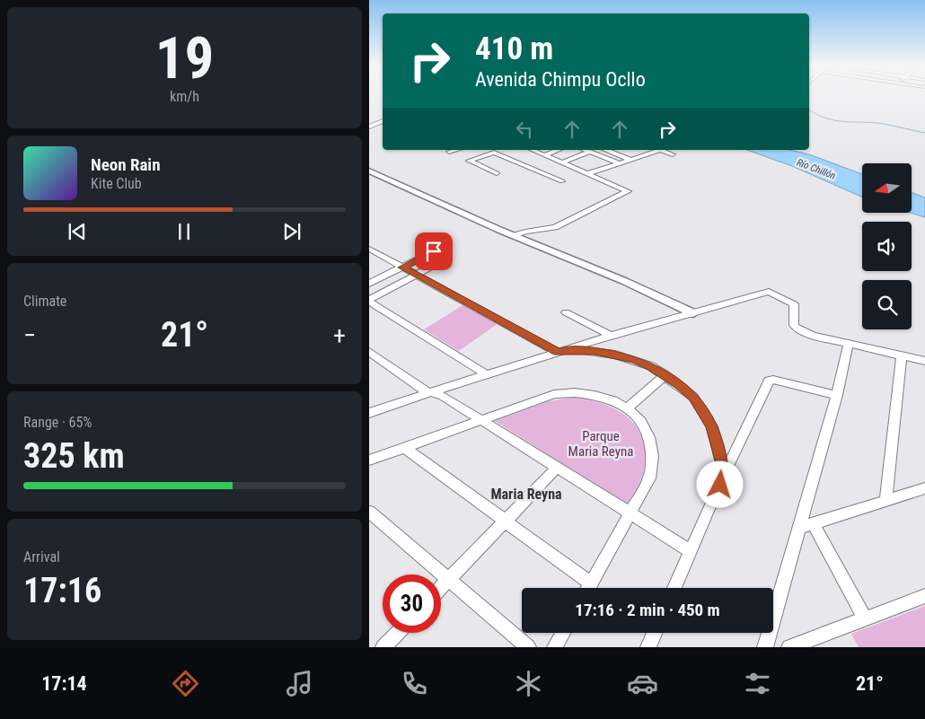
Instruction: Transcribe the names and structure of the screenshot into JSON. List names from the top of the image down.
{
  "districts": ["Maria Reyna"],
  "water": ["Río Chillón"],
  "parks": ["Parque Maria Reyna"],
  "north": "left",
  "page": {
    "tile": [
      ["19", "km/h"],
      "Climate",
      ["Range · 65%", "325 km"],
      ["Arrival", "17:16"]
    ],
    "turn": ["410 m", "Avenida Chimpu Ocllo"],
    "song": ["Neon Rain", "Kite Club"],
    "heat": ["−", "21°", "+"],
    "limit": "30",
    "trip": "17:16 · 2 min · 450 m",
    "tabs": ["17:14", "21°"]
  }
}
